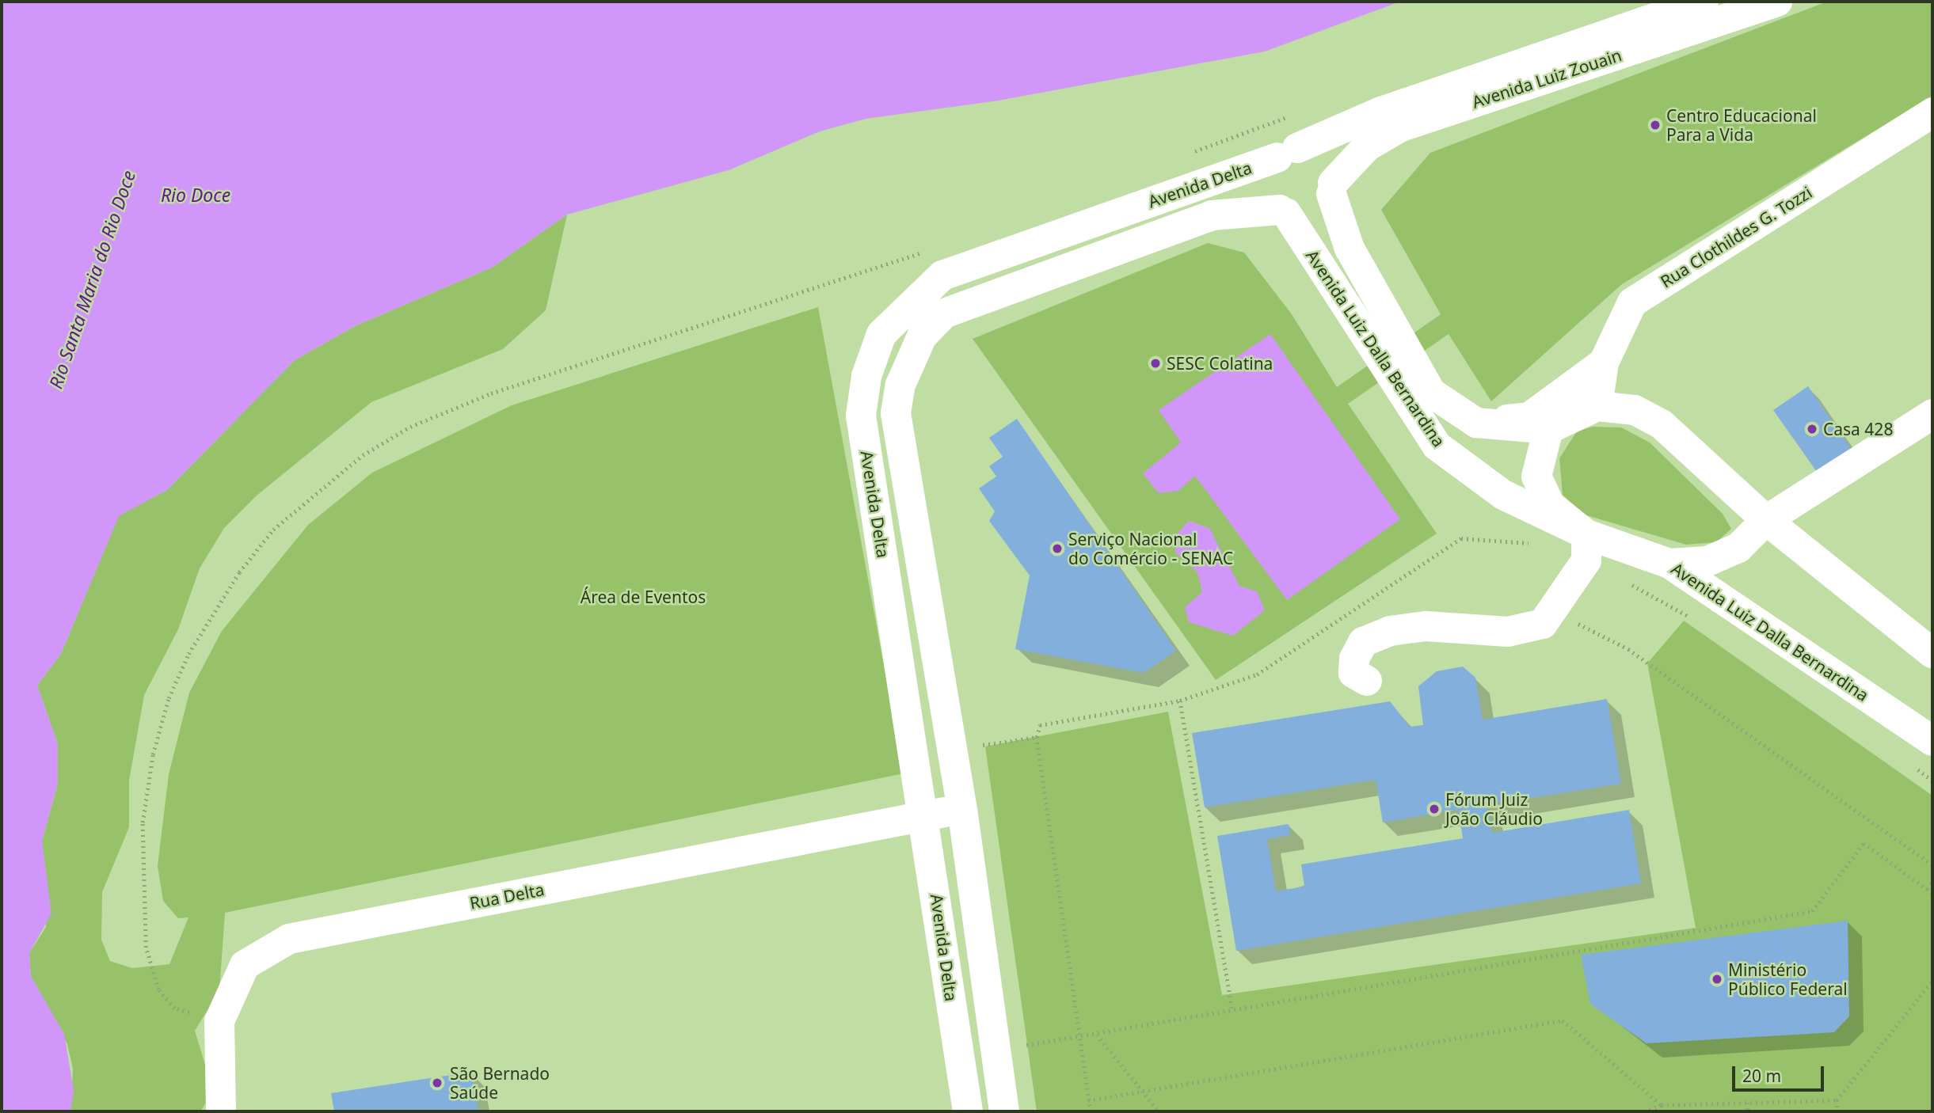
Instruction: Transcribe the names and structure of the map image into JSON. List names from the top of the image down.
{
  "streets": {
    "street": [
      "Avenida Luiz Zouain",
      "Avenida Delta",
      "Rua Clothildes G. Tozzi",
      "Avenida Luiz Dalla Bernardina",
      "Rua Delta"
    ]
  },
  "crossings": [
    ["Avenida Luiz Zouain", "Avenida Delta"],
    ["Avenida Luiz Zouain", "Avenida Luiz Dalla Bernardina"],
    ["Avenida Delta", "Avenida Luiz Dalla Bernardina"],
    ["Avenida Delta", "Rua Delta"]
  ],
  "water": ["Rio Doce", "Rio Santa Maria do Rio Doce"],
  "parks": ["Área de Eventos"],
  "places": [
    "Centro Educacional Para a Vida",
    "SESC Colatina",
    "Casa 428",
    "Serviço Nacional do Comércio - SENAC",
    "Fórum Juiz João Cláudio",
    "Ministério Público Federal",
    "São Bernado Saúde"
  ],
  "scale_bar": "20 m"
}
